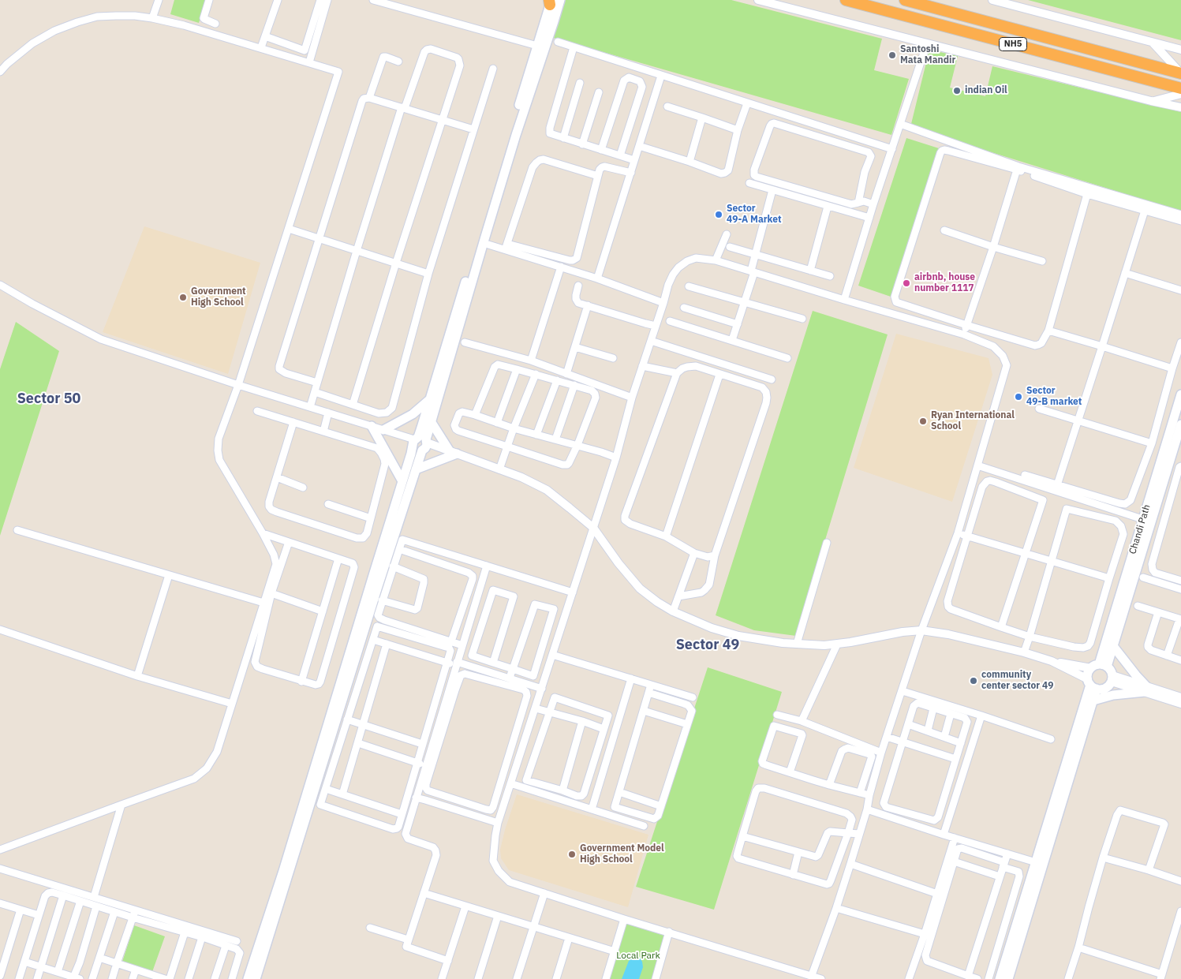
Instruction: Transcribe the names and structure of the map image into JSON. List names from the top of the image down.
{
  "streets": {
    "highway": ["NH5"],
    "main road": ["Chandi Path"]
  },
  "districts": ["Sector 50", "Sector 49"],
  "parks": ["Local Park"],
  "places": [
    "Santoshi Mata Mandir",
    "indian Oil",
    "Sector 49-A Market",
    "airbnb, house number 1117",
    "Government High School",
    "Sector 49-B market",
    "Ryan International School",
    "community center sector 49",
    "Government Model High School"
  ]
}
